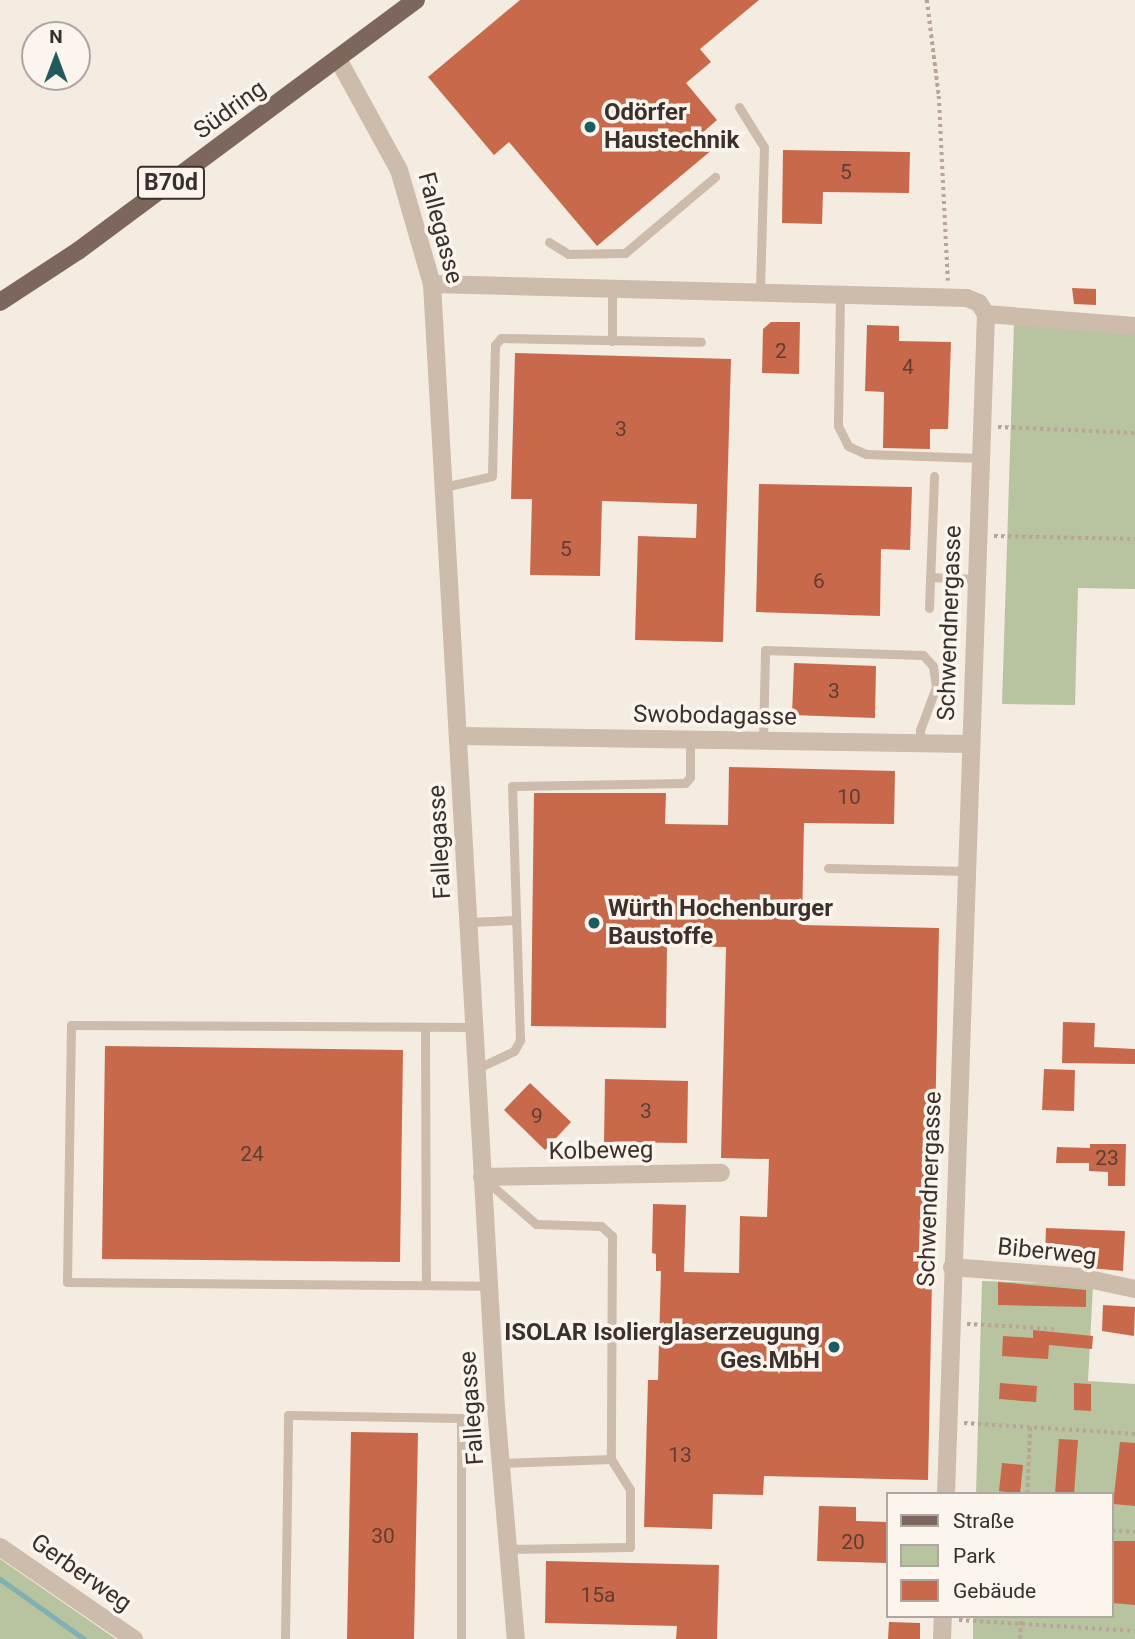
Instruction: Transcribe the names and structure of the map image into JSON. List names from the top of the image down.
{
  "streets": {
    "main road": ["Südring", "B70d"],
    "street": [
      "Fallegasse",
      "Schwendnergasse",
      "Swobodagasse",
      "Kolbeweg",
      "Biberweg",
      "Gerberweg"
    ]
  },
  "crossings": [
    ["Südring", "Fallegasse"],
    ["Fallegasse", "Swobodagasse"],
    ["Fallegasse", "Kolbeweg"],
    ["Schwendnergasse", "Swobodagasse"],
    ["Schwendnergasse", "Biberweg"]
  ],
  "places": ["Odörfer Haustechnik", "Würth Hochenburger Baustoffe", "ISOLAR Isolierglaserzeugung Ges.MbH"],
  "house_numbers": [
    "5",
    "2",
    "4",
    "3",
    "5",
    "6",
    "3",
    "10",
    "3",
    "9",
    "24",
    "23",
    "13",
    "30",
    "20",
    "15a"
  ],
  "legend": ["Straße", "Park", "Gebäude"],
  "north": "top"
}
